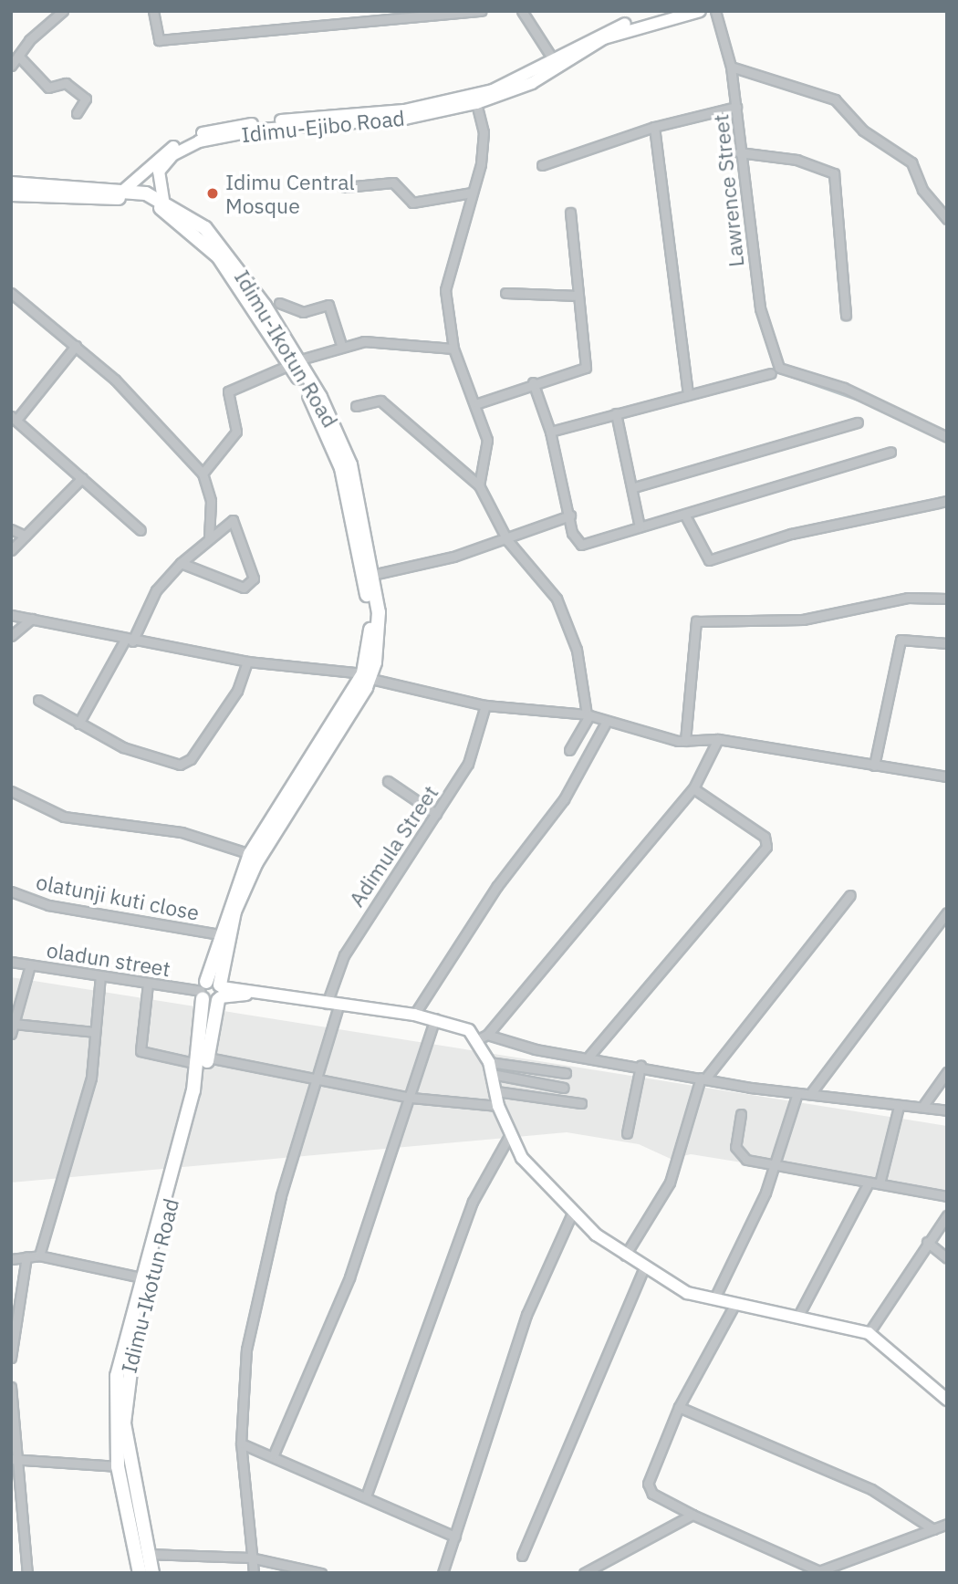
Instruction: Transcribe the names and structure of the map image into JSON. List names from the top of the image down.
{
  "streets": {
    "main road": ["Idimu-Ejibo Road", "Idimu-Ikotun Road"],
    "street": [
      "Lawrence Street",
      "Adimula Street",
      "olatunji kuti close",
      "oladun street"
    ]
  },
  "crossings": [
    ["Idimu-Ejibo Road", "Idimu-Ikotun Road"],
    ["Idimu-Ikotun Road", "olatunji kuti close"],
    ["Idimu-Ikotun Road", "oladun street"]
  ],
  "places": ["Idimu Central Mosque"]
}
